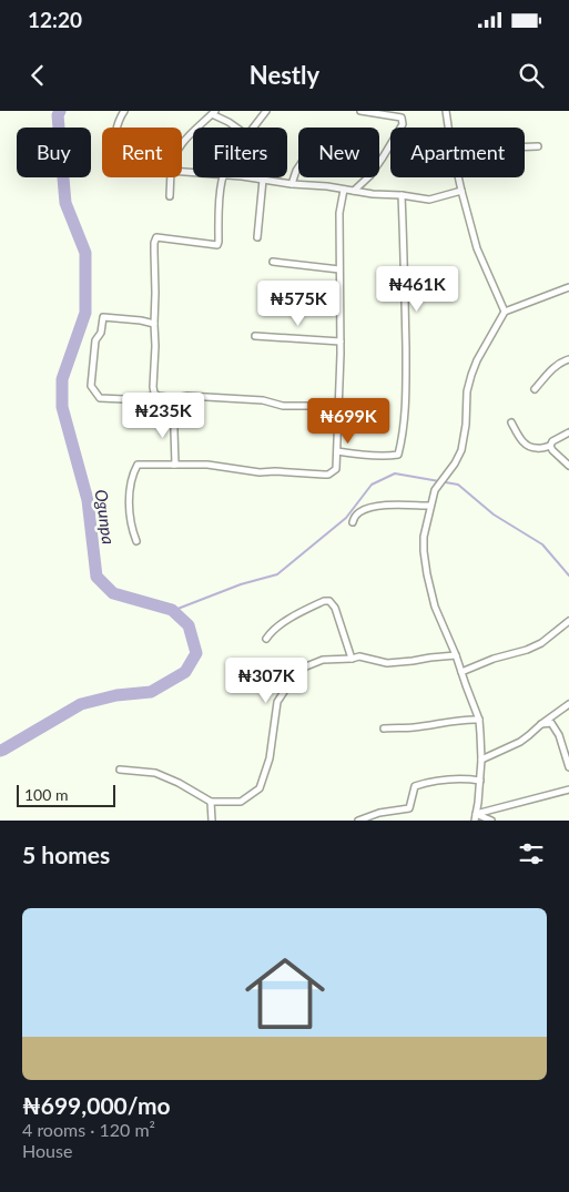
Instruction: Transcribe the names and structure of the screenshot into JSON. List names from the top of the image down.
{
  "water": ["Ogunpa"],
  "scale_bar": "100 m",
  "page": {
    "status": "12:20",
    "header": "Nestly",
    "chip": [
      "Buy",
      "Rent",
      "Filters",
      "New",
      "Apartment"
    ],
    "price": [
      "₦461K",
      "₦575K",
      "₦235K",
      "₦699K",
      "₦307K"
    ],
    "scale": "100 m",
    "heading": "5 homes",
    "list": [
      {
        "name": "₦699,000/mo",
        "note": "4 rooms · 120 m² · House"
      }
    ]
  }
}
